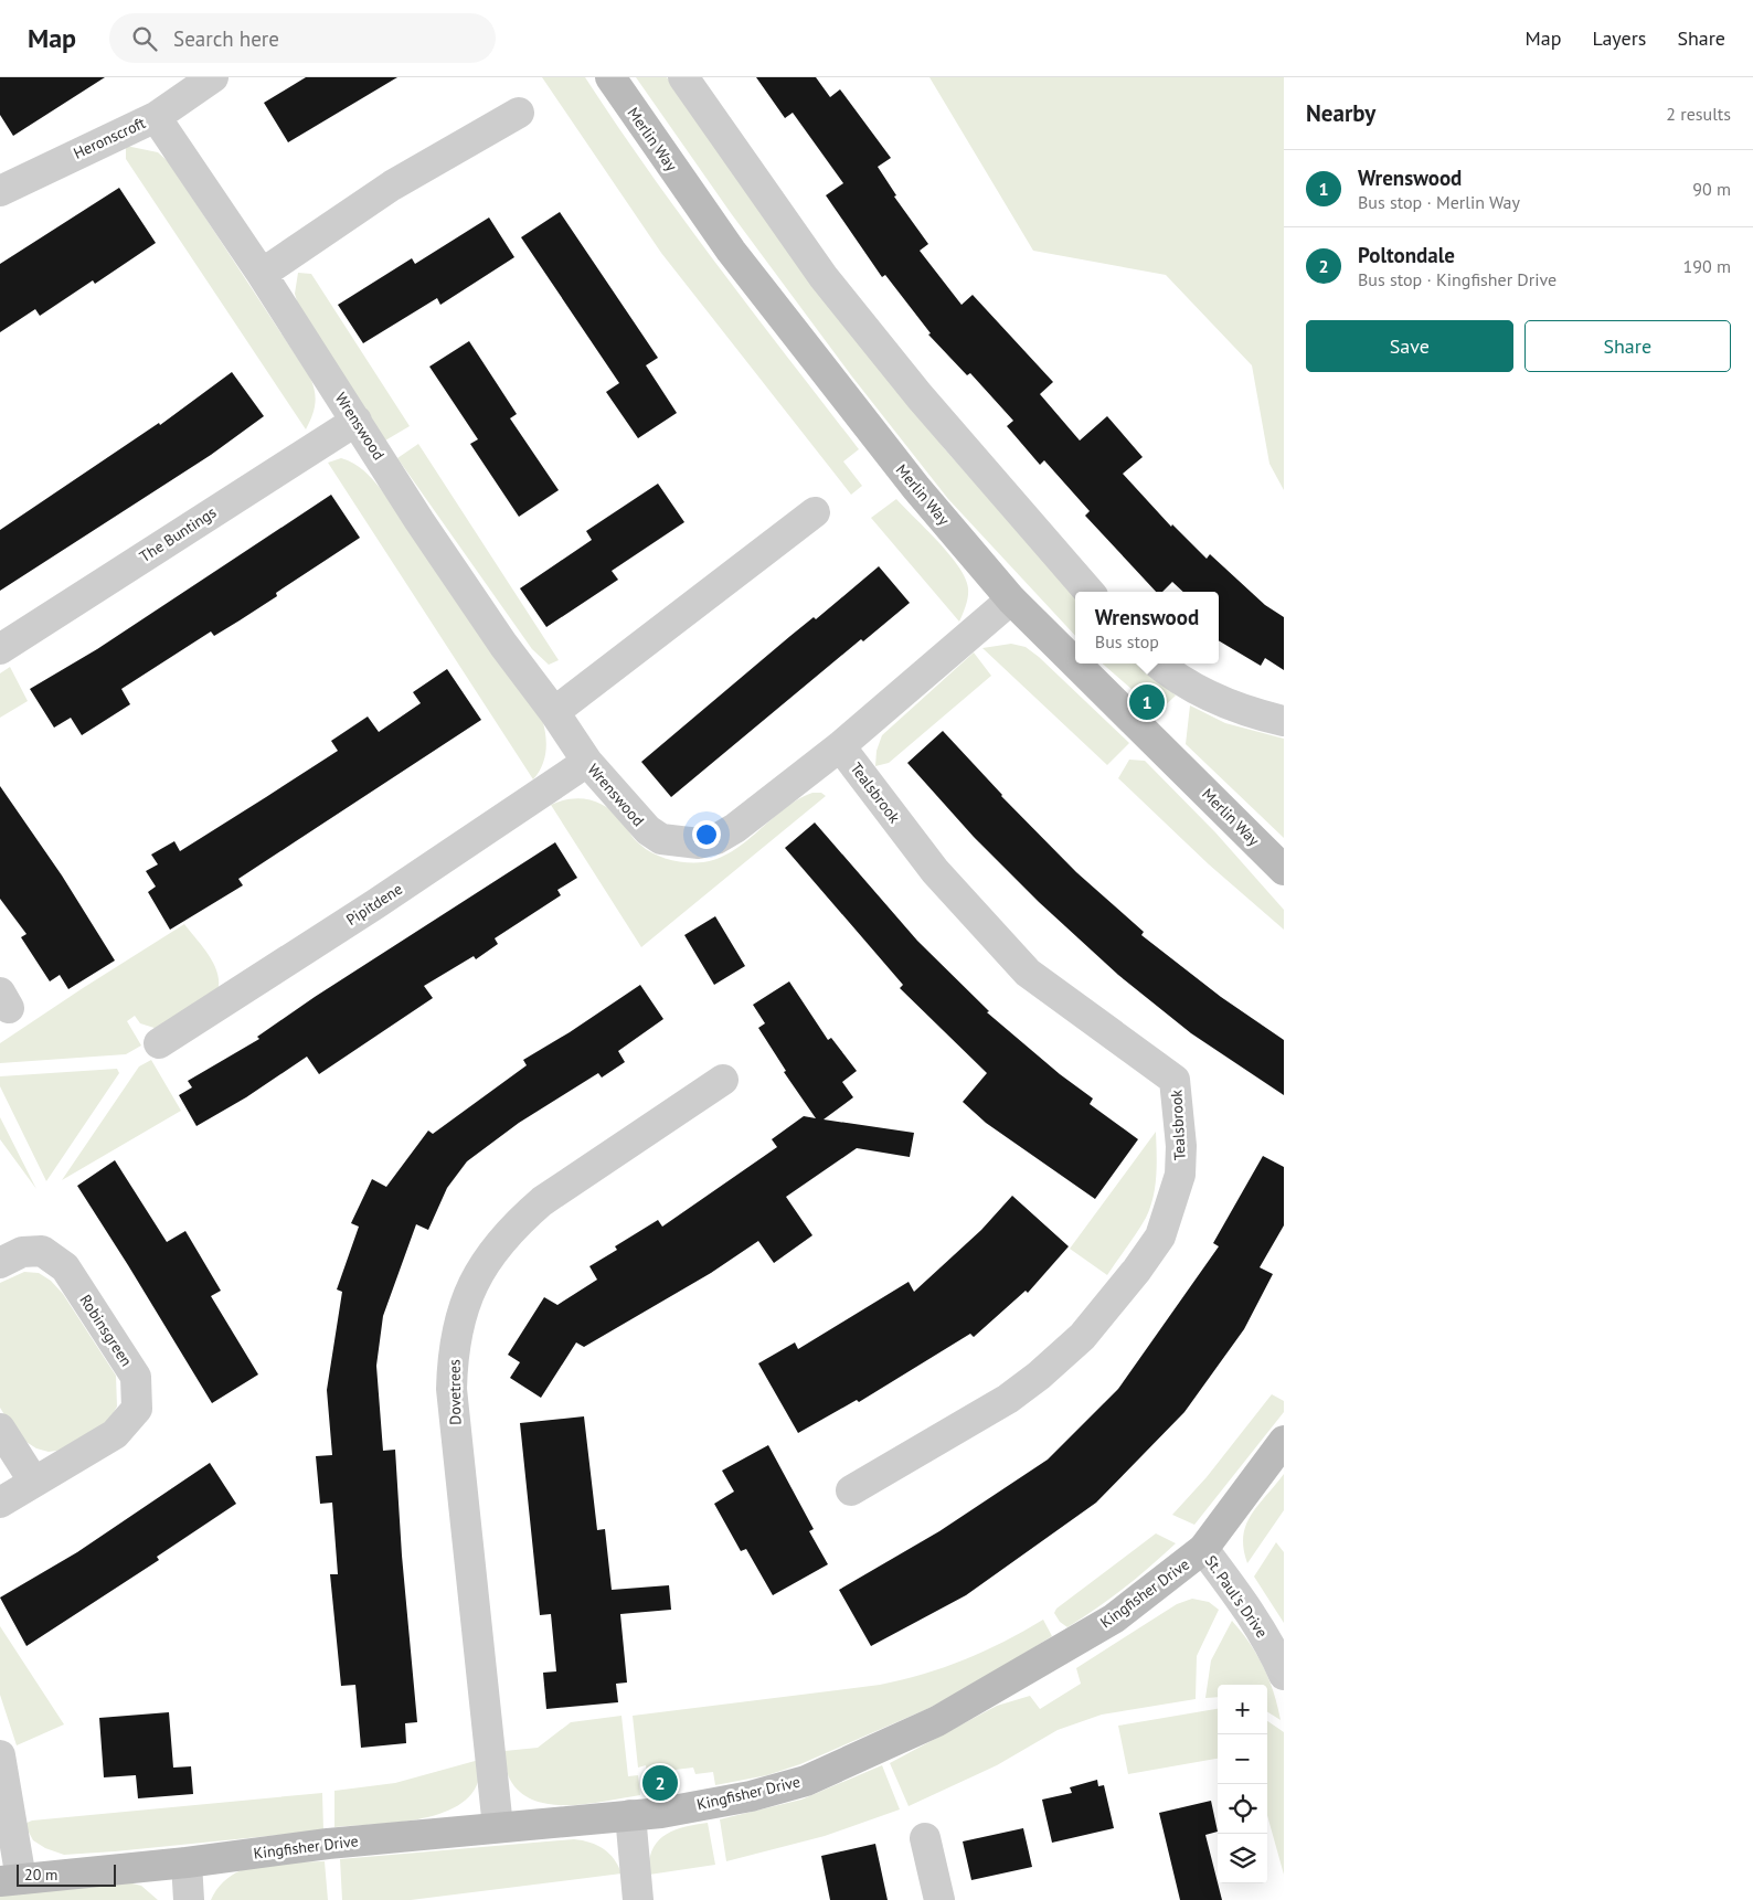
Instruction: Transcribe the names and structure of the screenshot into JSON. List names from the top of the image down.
{
  "streets": {
    "street": [
      "Heronscroft",
      "Merlin Way",
      "Wrenswood",
      "The Buntings",
      "Tealsbrook",
      "Pipitdene",
      "Robinsgreen",
      "Dovetrees",
      "Kingfisher Drive",
      "St. Paul's Drive"
    ]
  },
  "crossings": [
    ["Heronscroft", "Wrenswood"],
    ["Merlin Way", "Wrenswood"],
    ["Wrenswood", "The Buntings"],
    ["Wrenswood", "Tealsbrook"],
    ["Wrenswood", "Pipitdene"],
    ["Dovetrees", "Kingfisher Drive"],
    ["Kingfisher Drive", "St. Paul's Drive"]
  ],
  "scale_bar": "20 m",
  "page": {
    "header": "Map",
    "search": "Search here",
    "nav": ["Map", "Layers", "Share"],
    "heading": ["Nearby", "2 results"],
    "list": [
      {
        "mark": "1",
        "name": "Wrenswood",
        "note": "Bus stop · Merlin Way",
        "value": "90 m"
      },
      {
        "mark": "2",
        "name": "Poltondale",
        "note": "Bus stop · Kingfisher Drive",
        "value": "190 m"
      }
    ],
    "buttons": ["Save", "Share"],
    "popup": ["Wrenswood", "Bus stop"],
    "pins": ["1", "2"],
    "map_buttons": ["+", "−"],
    "scale": "20 m"
  }
}
